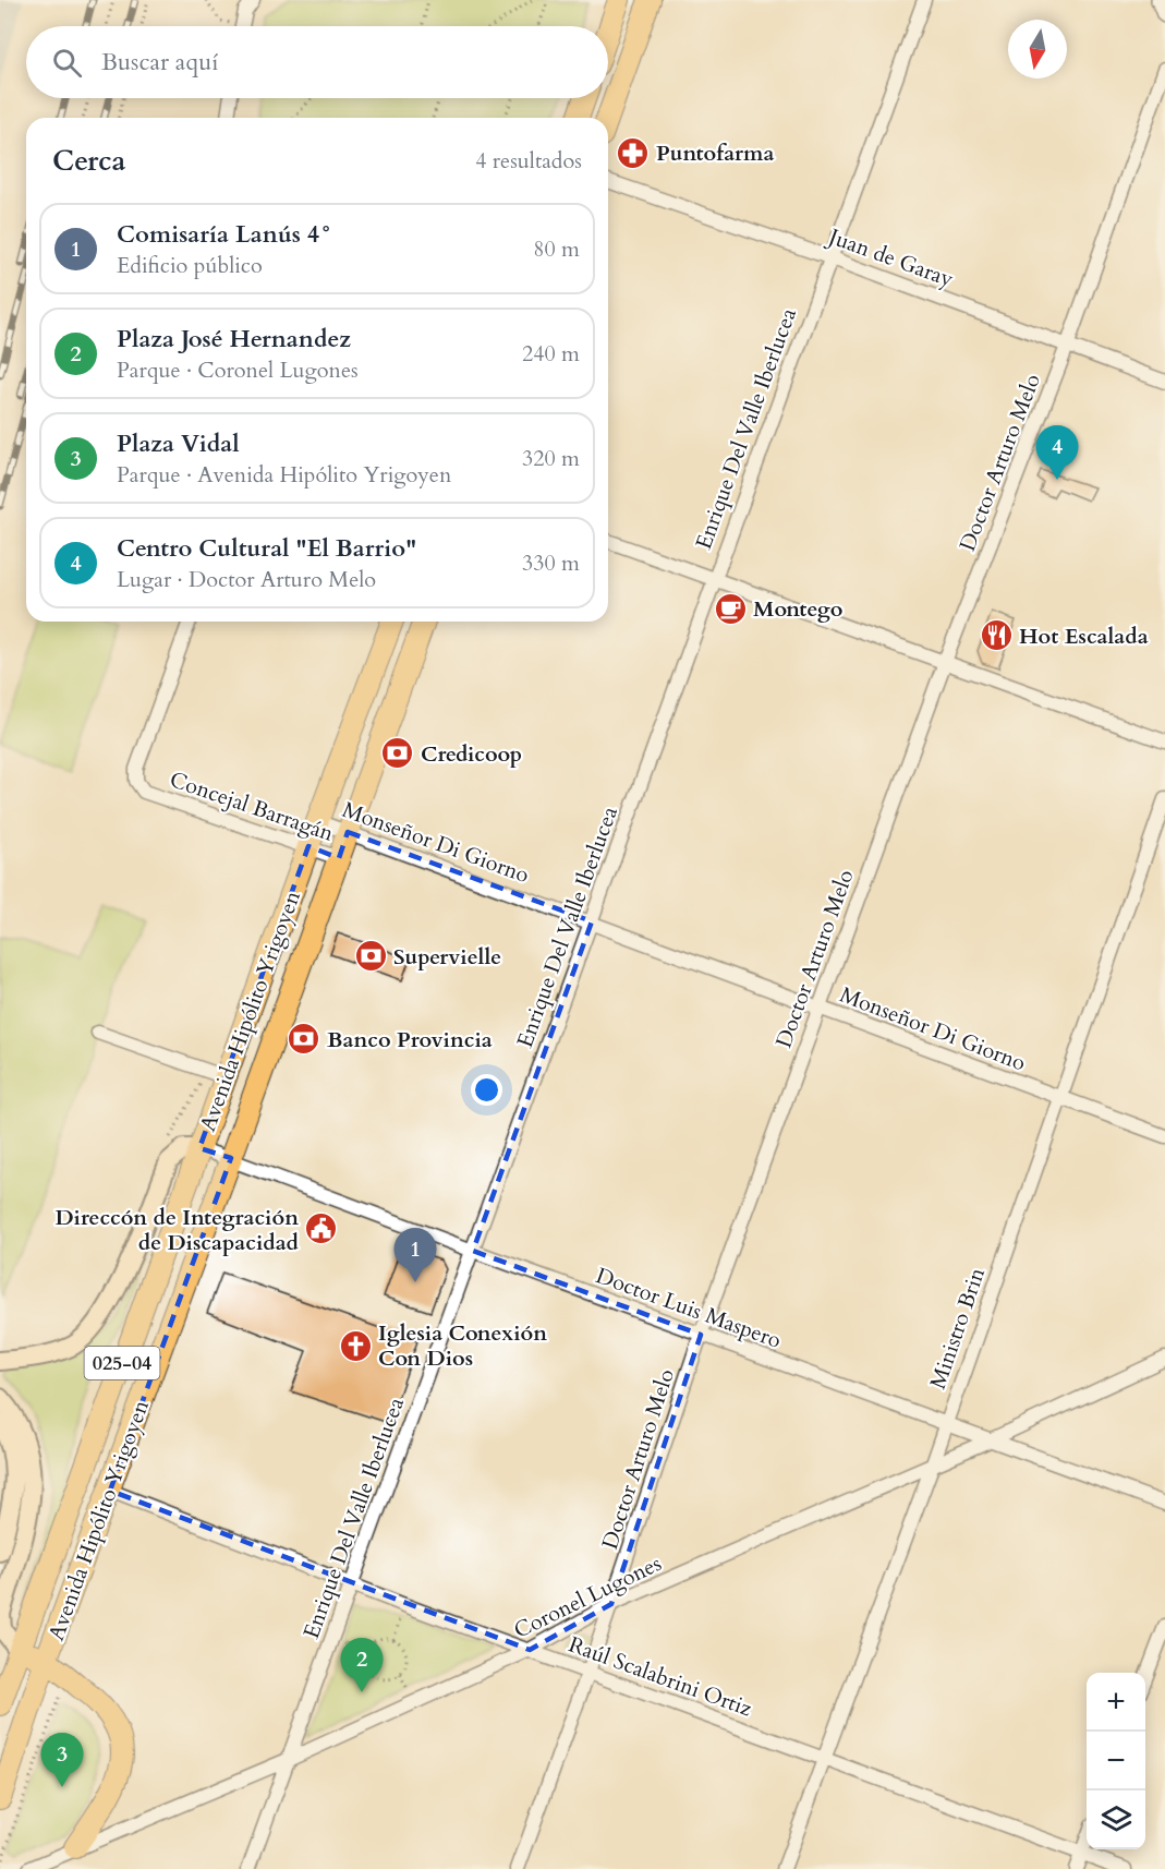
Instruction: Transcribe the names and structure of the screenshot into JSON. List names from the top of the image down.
{
  "streets": {
    "main road": ["Avenida Hipólito Yrigoyen", "025-04"],
    "street": [
      "Juan de Garay",
      "Enrique Del Valle Iberlucea",
      "Doctor Arturo Melo",
      "Concejal Barragán",
      "Monseñor Di Giorno",
      "Doctor Luis Maspero",
      "Ministro Brin",
      "Coronel Lugones",
      "Raúl Scalabrini Ortiz"
    ]
  },
  "crossings": [
    ["Juan de Garay", "Enrique Del Valle Iberlucea"],
    ["Juan de Garay", "Doctor Arturo Melo"],
    ["Enrique Del Valle Iberlucea", "Monseñor Di Giorno"],
    ["Enrique Del Valle Iberlucea", "Doctor Luis Maspero"],
    ["Enrique Del Valle Iberlucea", "Coronel Lugones"],
    ["Enrique Del Valle Iberlucea", "Raúl Scalabrini Ortiz"],
    ["Doctor Arturo Melo", "Monseñor Di Giorno"],
    ["Doctor Arturo Melo", "Doctor Luis Maspero"],
    ["Doctor Arturo Melo", "Coronel Lugones"],
    ["Doctor Arturo Melo", "Raúl Scalabrini Ortiz"],
    ["Concejal Barragán", "Avenida Hipólito Yrigoyen"],
    ["Monseñor Di Giorno", "Avenida Hipólito Yrigoyen"],
    ["Monseñor Di Giorno", "Ministro Brin"],
    ["Avenida Hipólito Yrigoyen", "Doctor Luis Maspero"],
    ["Avenida Hipólito Yrigoyen", "Raúl Scalabrini Ortiz"],
    ["Doctor Luis Maspero", "Ministro Brin"],
    ["Doctor Luis Maspero", "Coronel Lugones"],
    ["Ministro Brin", "Coronel Lugones"],
    ["Ministro Brin", "Raúl Scalabrini Ortiz"],
    ["Coronel Lugones", "Raúl Scalabrini Ortiz"]
  ],
  "places": {
    "pharmacy": ["Puntofarma"],
    "cafe": ["Montego"],
    "restaurant": ["Hot Escalada"],
    "bank": ["Credicoop", "Supervielle", "Banco Provincia"],
    "public building": ["Direccón de Integración de Discapacidad"],
    "church": ["Iglesia Conexión Con Dios"]
  },
  "north": "bottom",
  "page": {
    "search": "Buscar aquí",
    "heading": ["Cerca", "4 resultados"],
    "list": [
      {
        "mark": "1",
        "name": "Comisaría Lanús 4°",
        "note": "Edificio público",
        "value": "80 m"
      },
      {
        "mark": "2",
        "name": "Plaza José Hernandez",
        "note": "Parque · Coronel Lugones",
        "value": "240 m"
      },
      {
        "mark": "3",
        "name": "Plaza Vidal",
        "note": "Parque · Avenida Hipólito Yrigoyen",
        "value": "320 m"
      },
      {
        "mark": "4",
        "name": "Centro Cultural \"El Barrio\"",
        "note": "Lugar · Doctor Arturo Melo",
        "value": "330 m"
      }
    ],
    "pins": [
      "4",
      "1",
      "2",
      "3"
    ],
    "map_buttons": ["+", "−"]
  }
}
